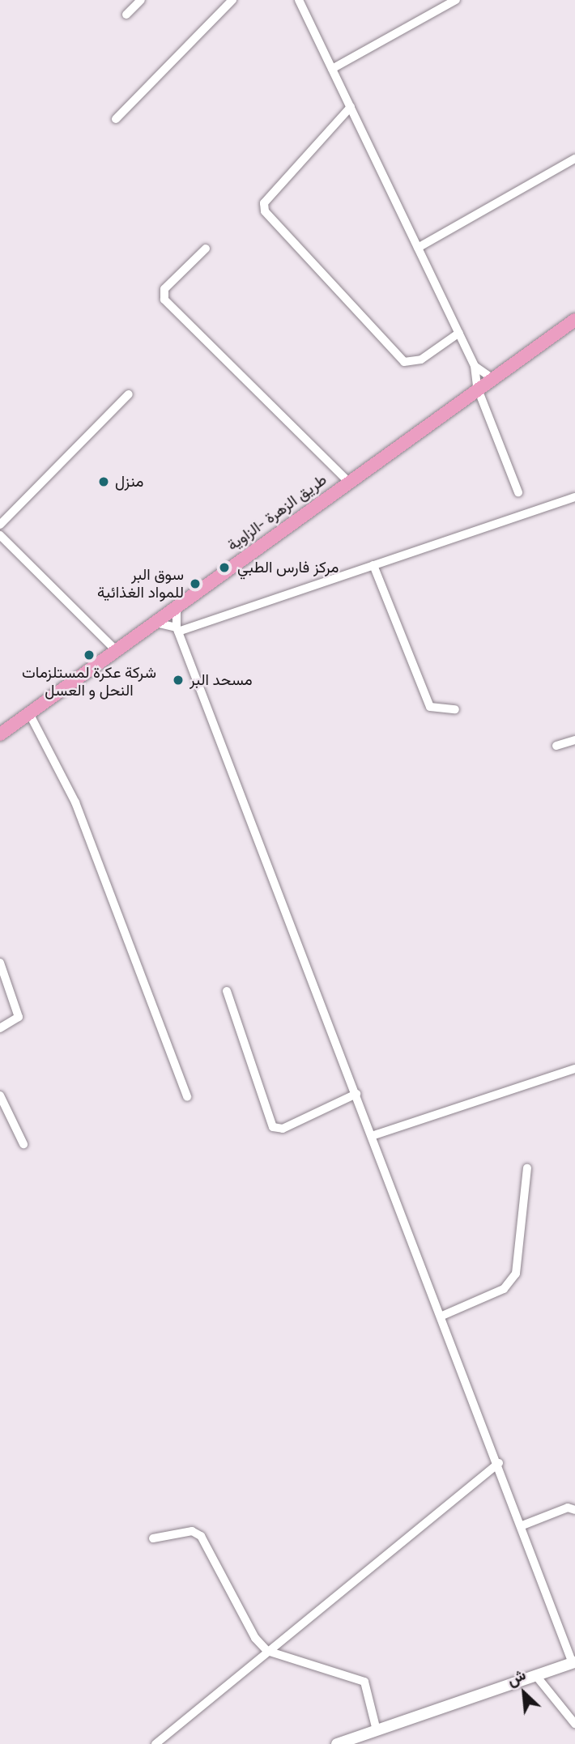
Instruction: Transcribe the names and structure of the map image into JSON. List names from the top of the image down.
{
  "streets": {
    "main road": ["طريق الزهرة -الزاوية"]
  },
  "places": [
    "منزل",
    "مركز فارس الطبي",
    "سوق البر للمواد الغذائية",
    "شركة عكرة لمستلزمات النحل و العسل",
    "مسحد البر"
  ],
  "north": "top left"
}
